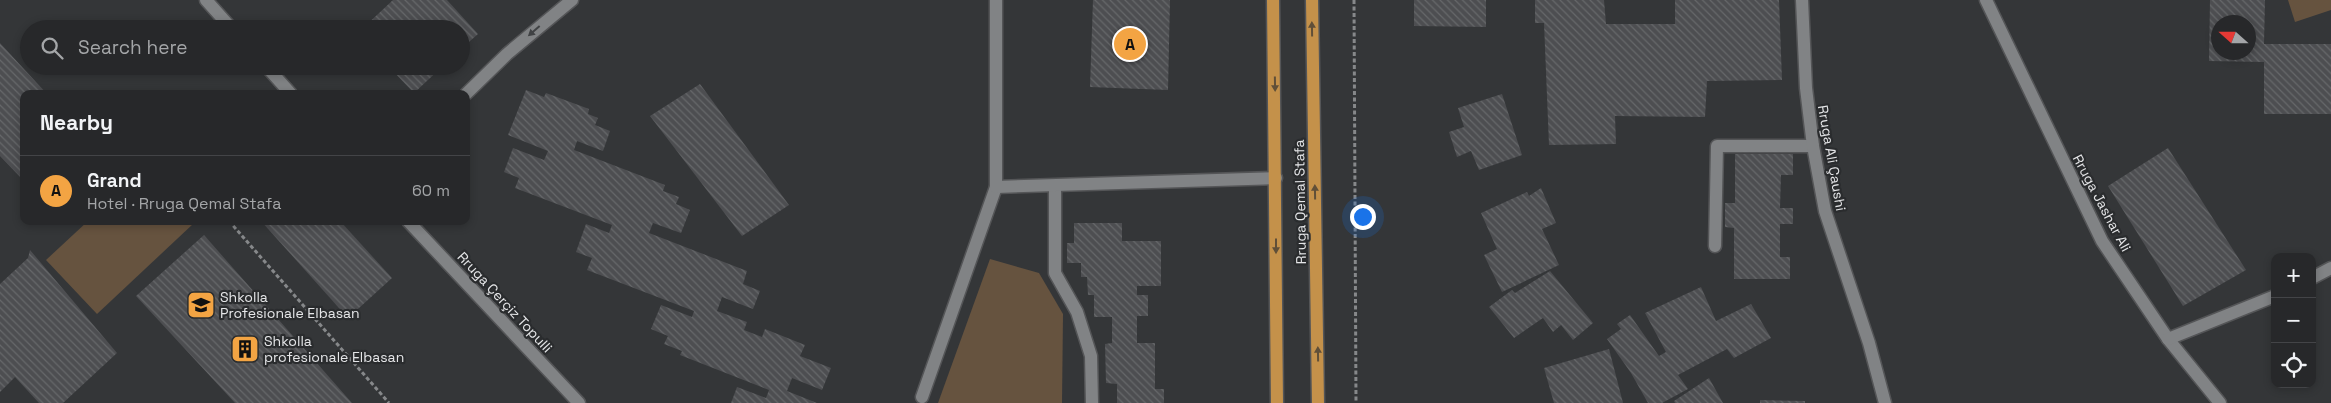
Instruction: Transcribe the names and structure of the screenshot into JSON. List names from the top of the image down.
{
  "streets": {
    "main road": ["Rruga Qemal Stafa"],
    "street": ["Rruga Ali Çaushi", "Rruga Jashar Ali", "Rruga Çerçiz Topulli"]
  },
  "places": {
    "school or university": ["Shkolla Profesionale Elbasan"],
    "building": ["Shkolla profesionale Elbasan"]
  },
  "north": "left",
  "page": {
    "search": "Search here",
    "pins": "A",
    "heading": "Nearby",
    "list": [
      {
        "mark": "A",
        "name": "Grand",
        "note": "Hotel · Rruga Qemal Stafa",
        "value": "60 m"
      }
    ],
    "map_buttons": ["+", "−"]
  }
}
